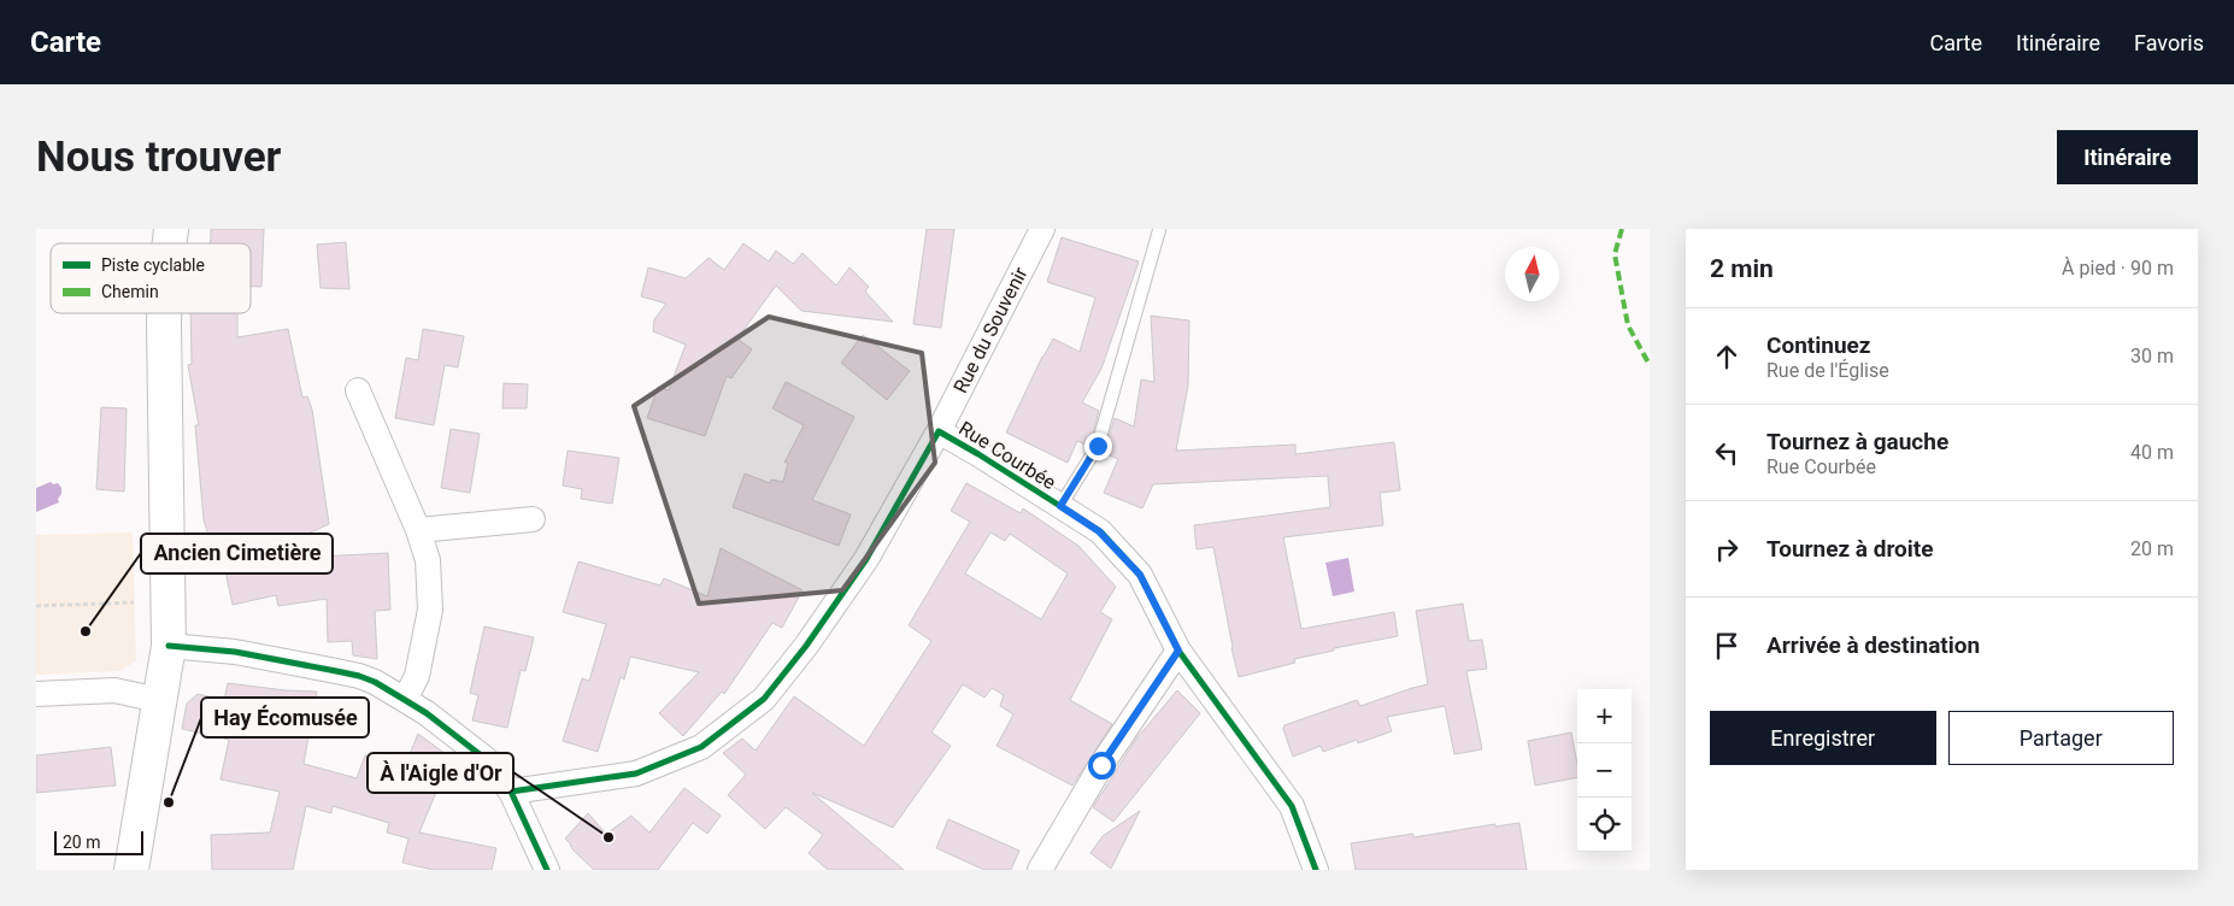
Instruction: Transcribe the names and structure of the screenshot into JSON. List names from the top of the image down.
{
  "streets": {
    "street": ["Rue du Souvenir", "Rue Courbée"]
  },
  "crossings": [
    ["Rue du Souvenir", "Rue Courbée"]
  ],
  "places": ["Ancien Cimetière", "Hay Écomusée", "À l'Aigle d'Or"],
  "legend": ["Piste cyclable", "Chemin"],
  "scale_bar": "20 m",
  "north": "top",
  "page": {
    "header": "Carte",
    "nav": ["Carte", "Itinéraire", "Favoris"],
    "buttons": [
      "Itinéraire",
      ["Enregistrer", "Partager"]
    ],
    "title": "Nous trouver",
    "heading": ["2 min", "À pied · 90 m"],
    "list": [
      ["Continuez", "Rue de l'Église", "30 m"],
      ["Tournez à gauche", "Rue Courbée", "40 m"],
      ["Tournez à droite", "20 m"],
      "Arrivée à destination"
    ],
    "map_buttons": ["+", "−"],
    "scale": "20 m"
  }
}
